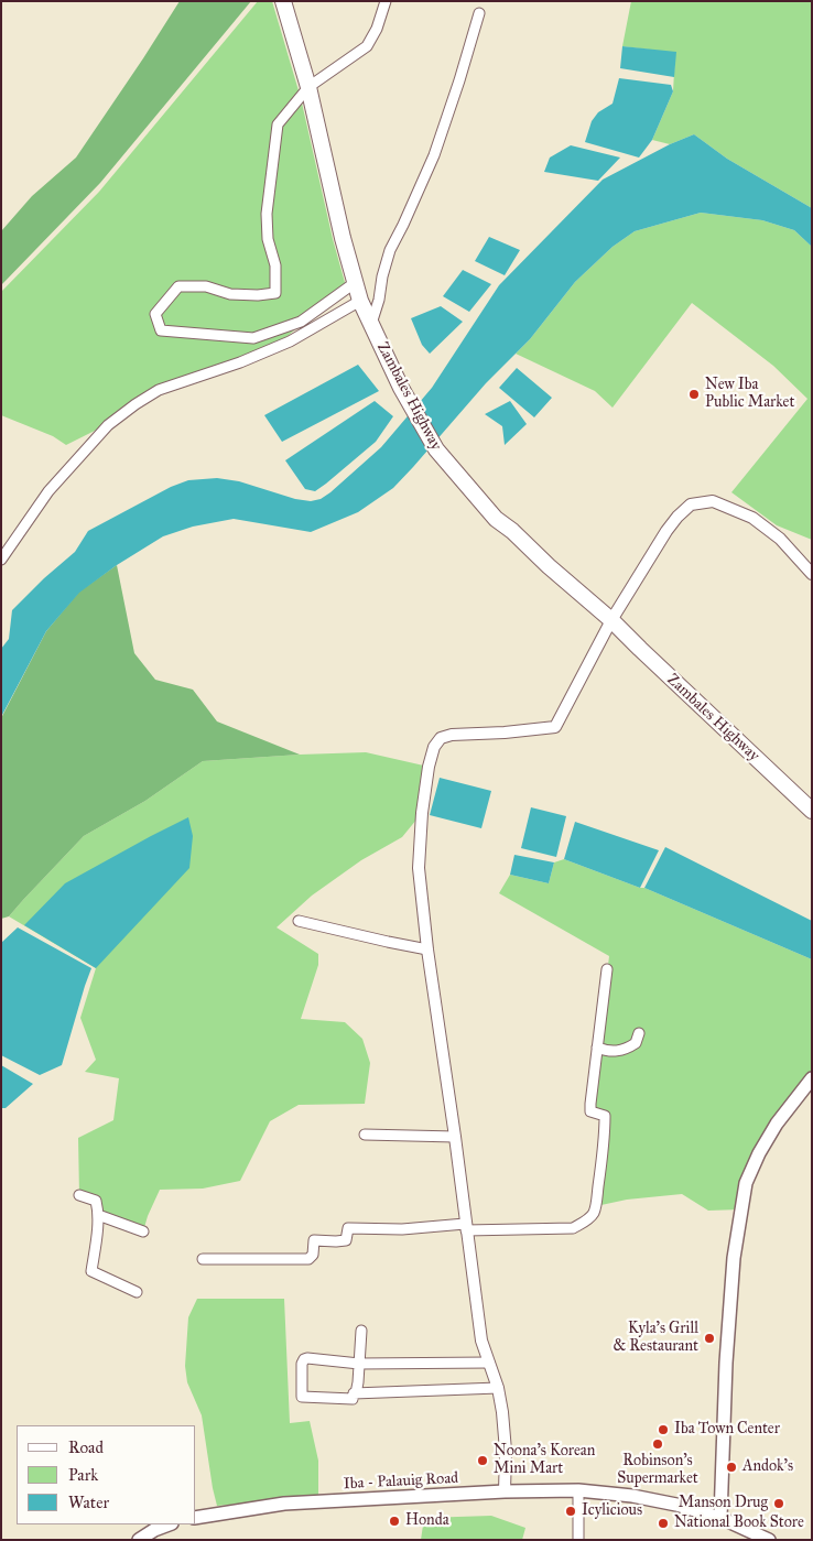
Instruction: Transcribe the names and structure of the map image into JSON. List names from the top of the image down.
{
  "streets": {
    "main road": ["Zambales Highway", "Iba - Palauig Road"]
  },
  "places": [
    "New Iba Public Market",
    "Kyla's Grill & Restaurant",
    "Iba Town Center",
    "Robinson's Supermarket",
    "Noona's Korean Mini Mart",
    "Andok's",
    "Manson Drug",
    "Icylicious",
    "Honda",
    "National Book Store"
  ],
  "legend": ["Road", "Park", "Water"]
}
